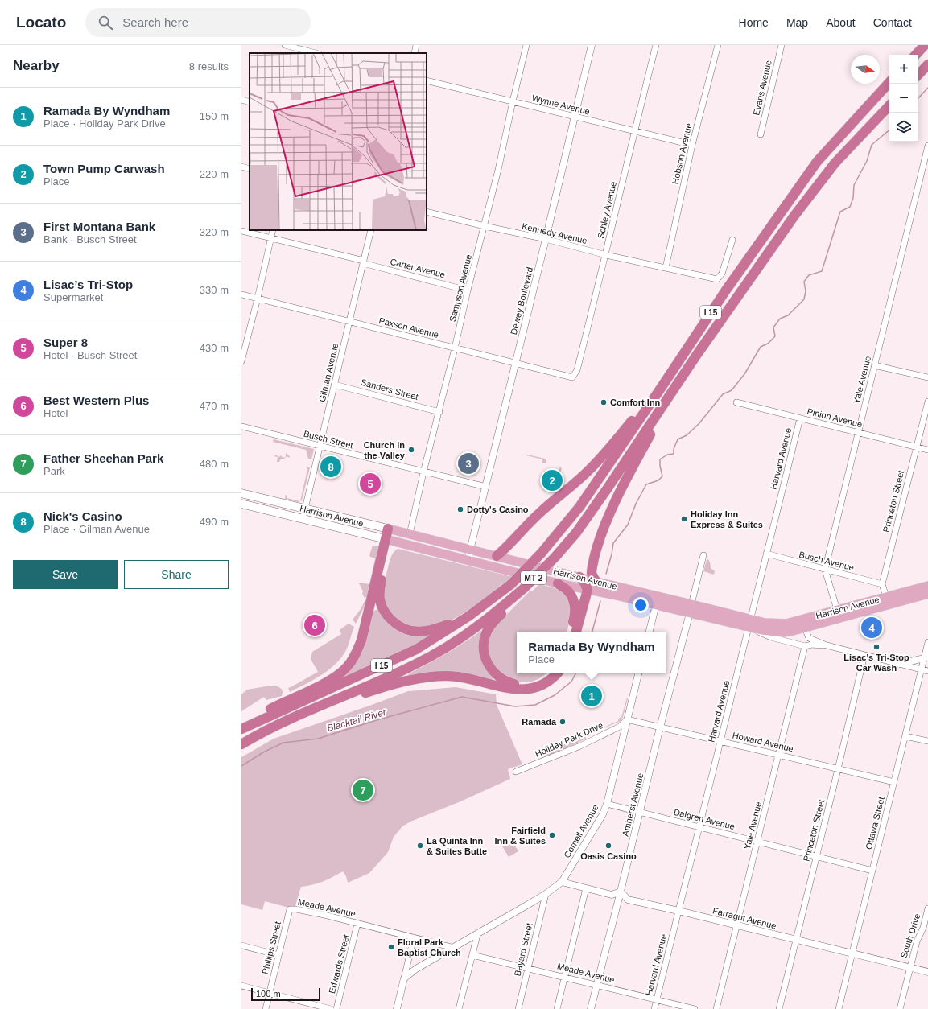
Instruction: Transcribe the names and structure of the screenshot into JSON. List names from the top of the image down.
{
  "streets": {
    "highway": ["I 15"],
    "main road": ["Harrison Avenue", "MT 2"],
    "street": [
      "Evans Avenue",
      "Wynne Avenue",
      "Hobson Avenue",
      "Schley Avenue",
      "Kennedy Avenue",
      "Carter Avenue",
      "Sampson Avenue",
      "Dewey Boulevard",
      "Paxson Avenue",
      "Gilman Avenue",
      "Yale Avenue",
      "Sanders Street",
      "Pinion Avenue",
      "Busch Street",
      "Harvard Avenue",
      "Princeton Street",
      "Busch Avenue",
      "Holiday Park Drive",
      "Howard Avenue",
      "Amherst Avenue",
      "Dalgren Avenue",
      "Ottawa Street",
      "Cornell Avenue",
      "Meade Avenue",
      "Farragut Avenue",
      "South Drive",
      "Phillips Street",
      "Bayard Street",
      "Edwards Street"
    ]
  },
  "crossings": [
    ["Wynne Avenue", "Hobson Avenue"],
    ["Wynne Avenue", "Schley Avenue"],
    ["Wynne Avenue", "Sampson Avenue"],
    ["Wynne Avenue", "Dewey Boulevard"],
    ["Hobson Avenue", "Kennedy Avenue"],
    ["Schley Avenue", "Kennedy Avenue"],
    ["Schley Avenue", "Paxson Avenue"],
    ["Kennedy Avenue", "Sampson Avenue"],
    ["Kennedy Avenue", "Dewey Boulevard"],
    ["Carter Avenue", "Sampson Avenue"],
    ["Carter Avenue", "Gilman Avenue"],
    ["Sampson Avenue", "Paxson Avenue"],
    ["Sampson Avenue", "Sanders Street"],
    ["Sampson Avenue", "Busch Street"],
    ["Sampson Avenue", "Harrison Avenue"],
    ["Dewey Boulevard", "Paxson Avenue"],
    ["Dewey Boulevard", "Busch Street"],
    ["Dewey Boulevard", "Harrison Avenue"],
    ["Paxson Avenue", "Gilman Avenue"],
    ["Gilman Avenue", "Sanders Street"],
    ["Gilman Avenue", "Busch Street"],
    ["Gilman Avenue", "Harrison Avenue"],
    ["Yale Avenue", "Pinion Avenue"],
    ["Yale Avenue", "Busch Avenue"],
    ["Yale Avenue", "Howard Avenue"],
    ["Yale Avenue", "Dalgren Avenue"],
    ["Yale Avenue", "Farragut Avenue"],
    ["Pinion Avenue", "Harvard Avenue"],
    ["Pinion Avenue", "Princeton Street"],
    ["Harvard Avenue", "Harrison Avenue"],
    ["Harvard Avenue", "Busch Avenue"],
    ["Harvard Avenue", "Howard Avenue"],
    ["Harvard Avenue", "Dalgren Avenue"],
    ["Harvard Avenue", "Meade Avenue"],
    ["Harvard Avenue", "Farragut Avenue"],
    ["Princeton Street", "Busch Avenue"],
    ["Princeton Street", "Howard Avenue"],
    ["Princeton Street", "Dalgren Avenue"],
    ["Princeton Street", "Farragut Avenue"],
    ["Harrison Avenue", "Amherst Avenue"],
    ["Holiday Park Drive", "Howard Avenue"],
    ["Holiday Park Drive", "Cornell Avenue"],
    ["Howard Avenue", "Amherst Avenue"],
    ["Howard Avenue", "Ottawa Street"],
    ["Howard Avenue", "Cornell Avenue"],
    ["Amherst Avenue", "Dalgren Avenue"],
    ["Amherst Avenue", "Meade Avenue"],
    ["Amherst Avenue", "Farragut Avenue"],
    ["Dalgren Avenue", "Ottawa Street"],
    ["Dalgren Avenue", "Cornell Avenue"],
    ["Ottawa Street", "Farragut Avenue"],
    ["Cornell Avenue", "Meade Avenue"],
    ["Cornell Avenue", "Bayard Street"],
    ["Meade Avenue", "Phillips Street"],
    ["Meade Avenue", "Bayard Street"],
    ["Meade Avenue", "Edwards Street"],
    ["Farragut Avenue", "South Drive"]
  ],
  "water": ["Blacktail River"],
  "places": [
    "Comfort Inn",
    "Church in the Valley",
    "Dotty's Casino",
    "Holiday Inn Express & Suites",
    "Lisac's Tri-Stop Car Wash",
    "Ramada",
    "Fairfield Inn & Suites",
    "La Quinta Inn & Suites Butte",
    "Oasis Casino",
    "Floral Park Baptist Church"
  ],
  "scale_bar": "100 m",
  "north": "right",
  "page": {
    "header": "Locato",
    "search": "Search here",
    "nav": [
      "Home",
      "Map",
      "About",
      "Contact"
    ],
    "heading": ["Nearby", "8 results"],
    "map_buttons": ["+", "−"],
    "list": [
      {
        "mark": "1",
        "name": "Ramada By Wyndham",
        "note": "Place · Holiday Park Drive",
        "value": "150 m"
      },
      {
        "mark": "2",
        "name": "Town Pump Carwash",
        "note": "Place",
        "value": "220 m"
      },
      {
        "mark": "3",
        "name": "First Montana Bank",
        "note": "Bank · Busch Street",
        "value": "320 m"
      },
      {
        "mark": "4",
        "name": "Lisac’s Tri-Stop",
        "note": "Supermarket",
        "value": "330 m"
      },
      {
        "mark": "5",
        "name": "Super 8",
        "note": "Hotel · Busch Street",
        "value": "430 m"
      },
      {
        "mark": "6",
        "name": "Best Western Plus",
        "note": "Hotel",
        "value": "470 m"
      },
      {
        "mark": "7",
        "name": "Father Sheehan Park",
        "note": "Park",
        "value": "480 m"
      },
      {
        "mark": "8",
        "name": "Nick's Casino",
        "note": "Place · Gilman Avenue",
        "value": "490 m"
      }
    ],
    "pins": [
      "3",
      "8",
      "2",
      "5",
      "6",
      "4",
      "1",
      "7"
    ],
    "buttons": ["Save", "Share"],
    "popup": ["Ramada By Wyndham", "Place"],
    "scale": "100 m"
  }
}
